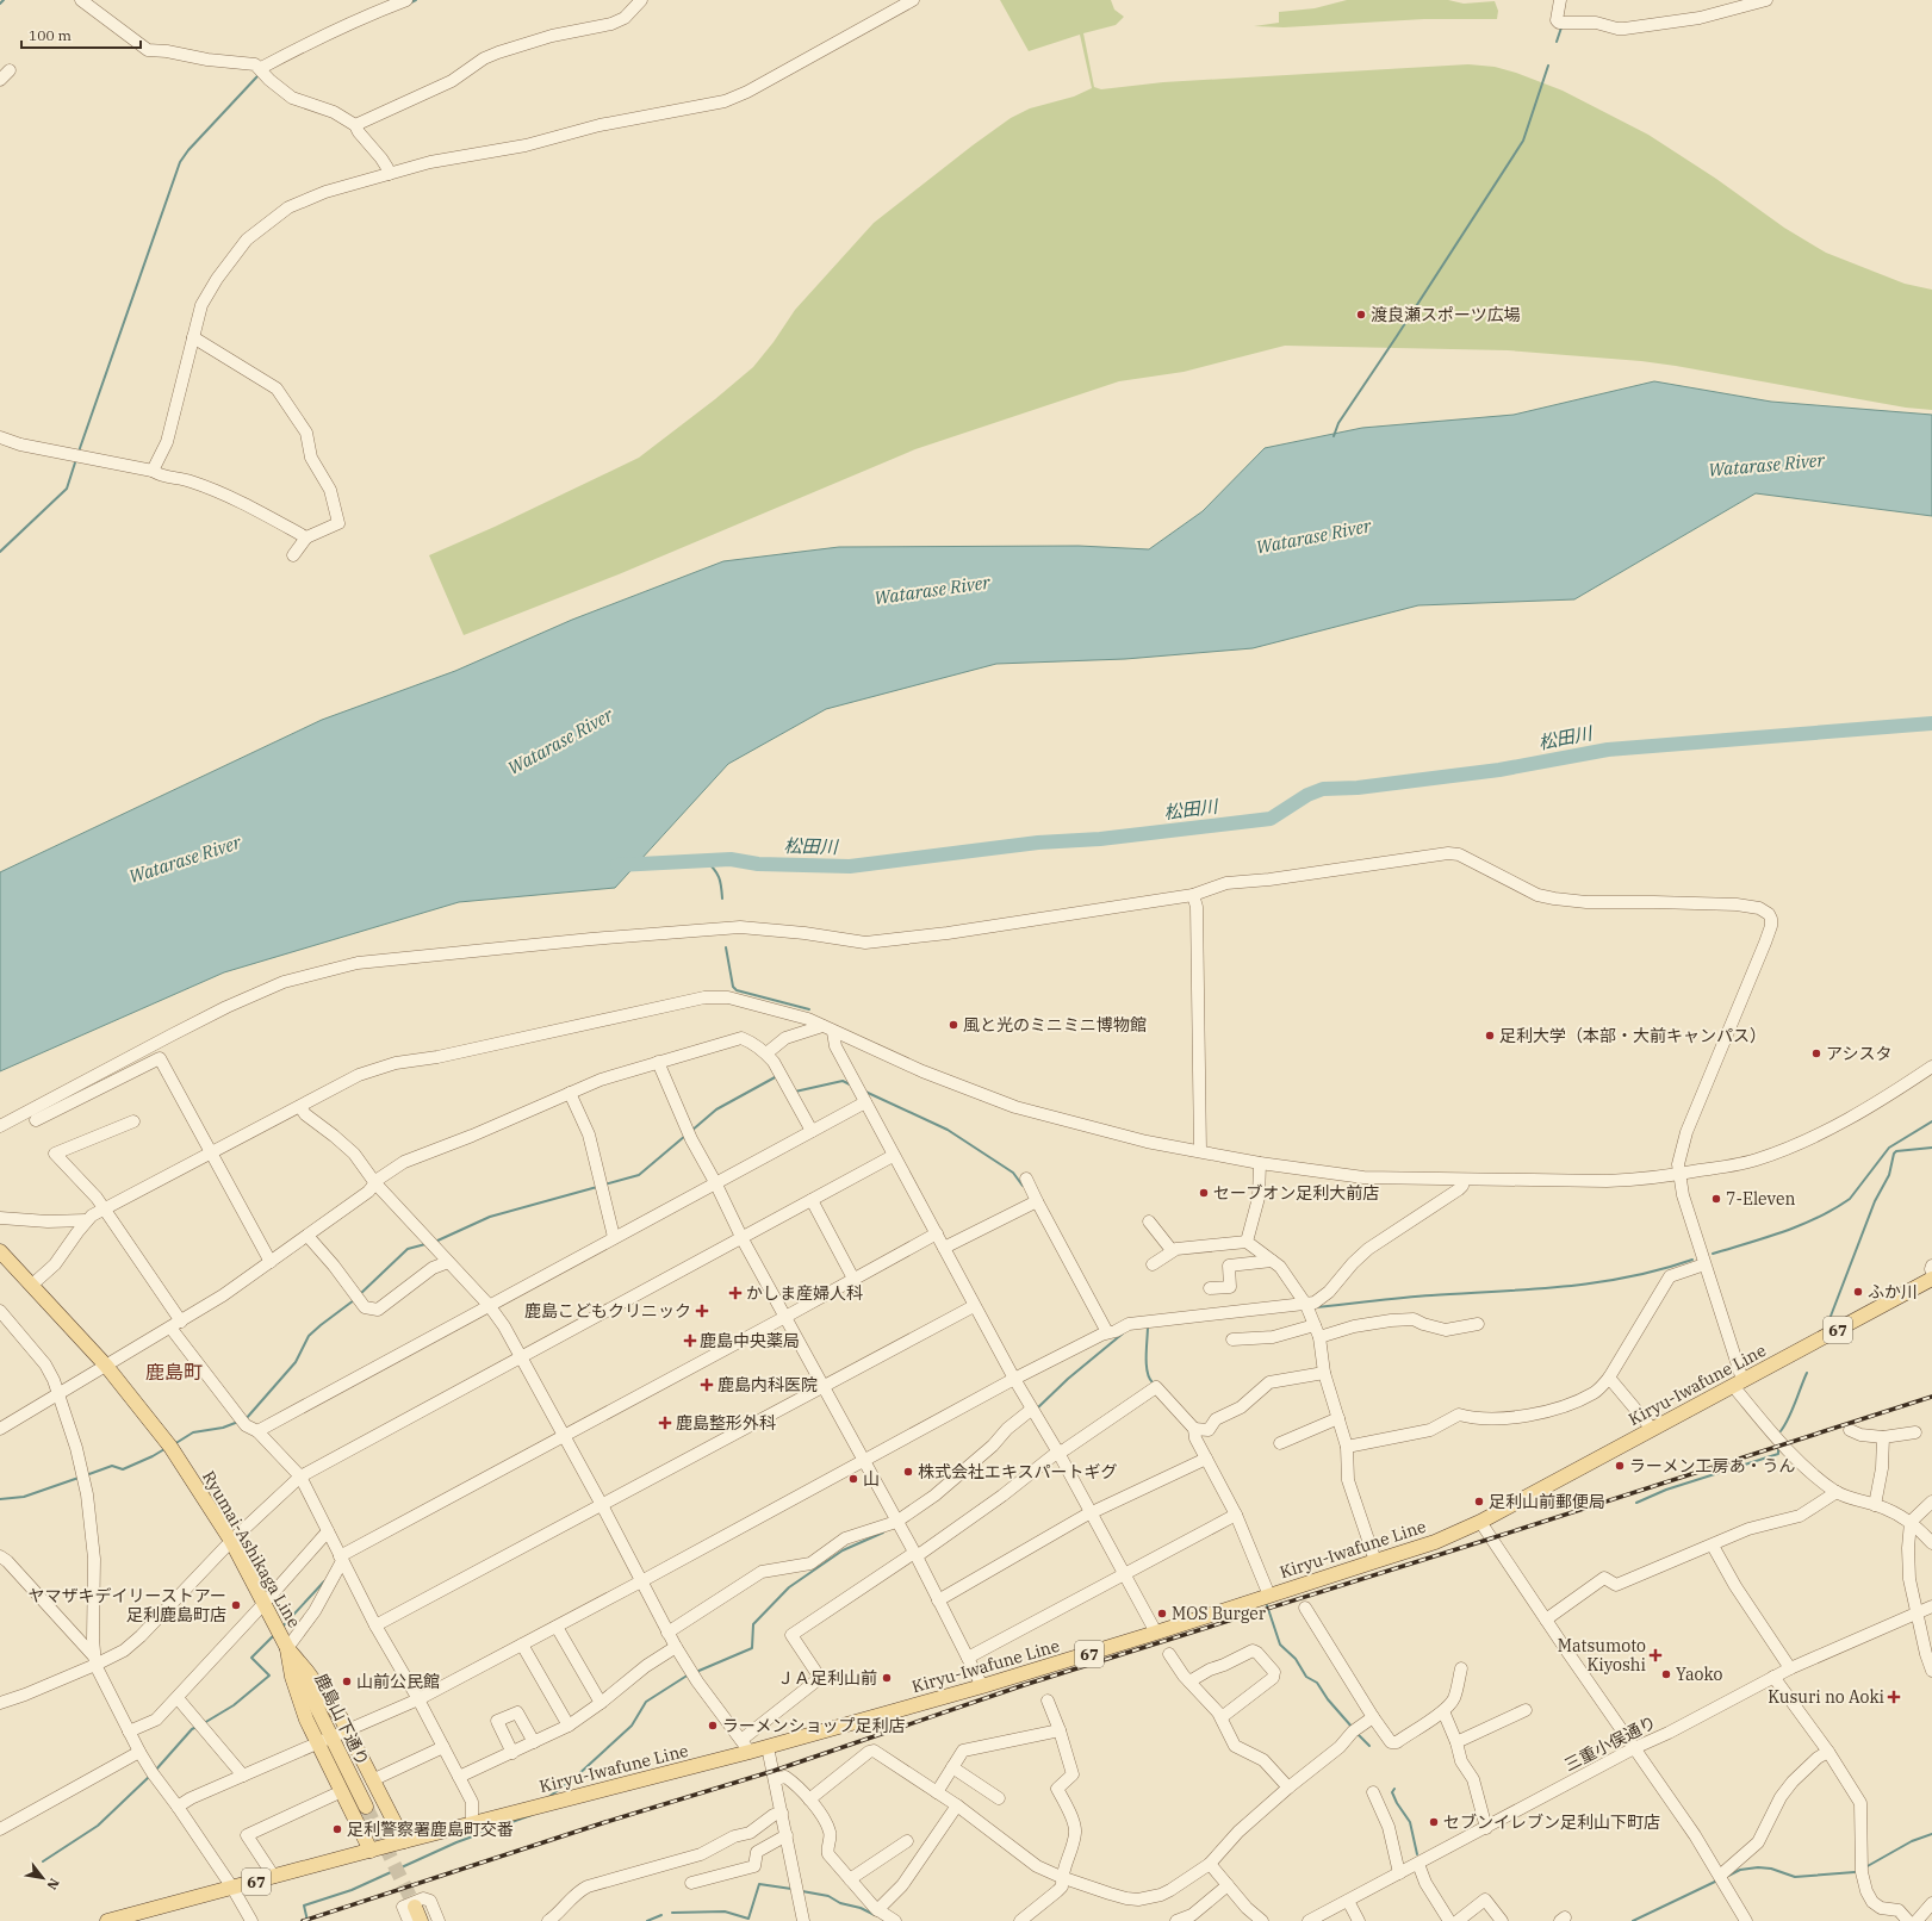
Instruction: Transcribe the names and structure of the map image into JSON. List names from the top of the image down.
{
  "streets": {
    "main road": [
      "67",
      "Kiryu-Iwafune Line",
      "Ryumai-Ashikaga Line",
      "鹿島山下通り"
    ],
    "street": ["三重小俣通り"]
  },
  "crossings": [
    ["Kiryu-Iwafune Line", "Ryumai-Ashikaga Line"],
    ["Ryumai-Ashikaga Line", "鹿島山下通り"]
  ],
  "districts": ["鹿島町"],
  "water": ["Watarase River", "松田川"],
  "places": {
    "other": [
      "渡良瀬スポーツ広場",
      "風と光のミニミニ博物館",
      "足利大学（本部・大前キャンパス）",
      "アシスタ",
      "セーブオン足利大前店",
      "7-Eleven",
      "ふか川",
      "ラーメン工房あ・うん",
      "株式会社エキスパートギグ",
      "山",
      "足利山前郵便局",
      "ヤマザキデイリーストアー 足利鹿島町店",
      "MOS Burger",
      "Yaoko",
      "ＪＡ足利山前",
      "山前公民館",
      "ラーメンショップ足利店",
      "セブンイレブン足利山下町店",
      "足利警察署鹿島町交番"
    ],
    "health": [
      "かしま産婦人科",
      "鹿島こどもクリニック",
      "鹿島中央薬局",
      "鹿島内科医院",
      "鹿島整形外科",
      "Matsumoto Kiyoshi",
      "Kusuri no Aoki"
    ]
  },
  "scale_bar": "100 m",
  "north": "bottom right"
}
